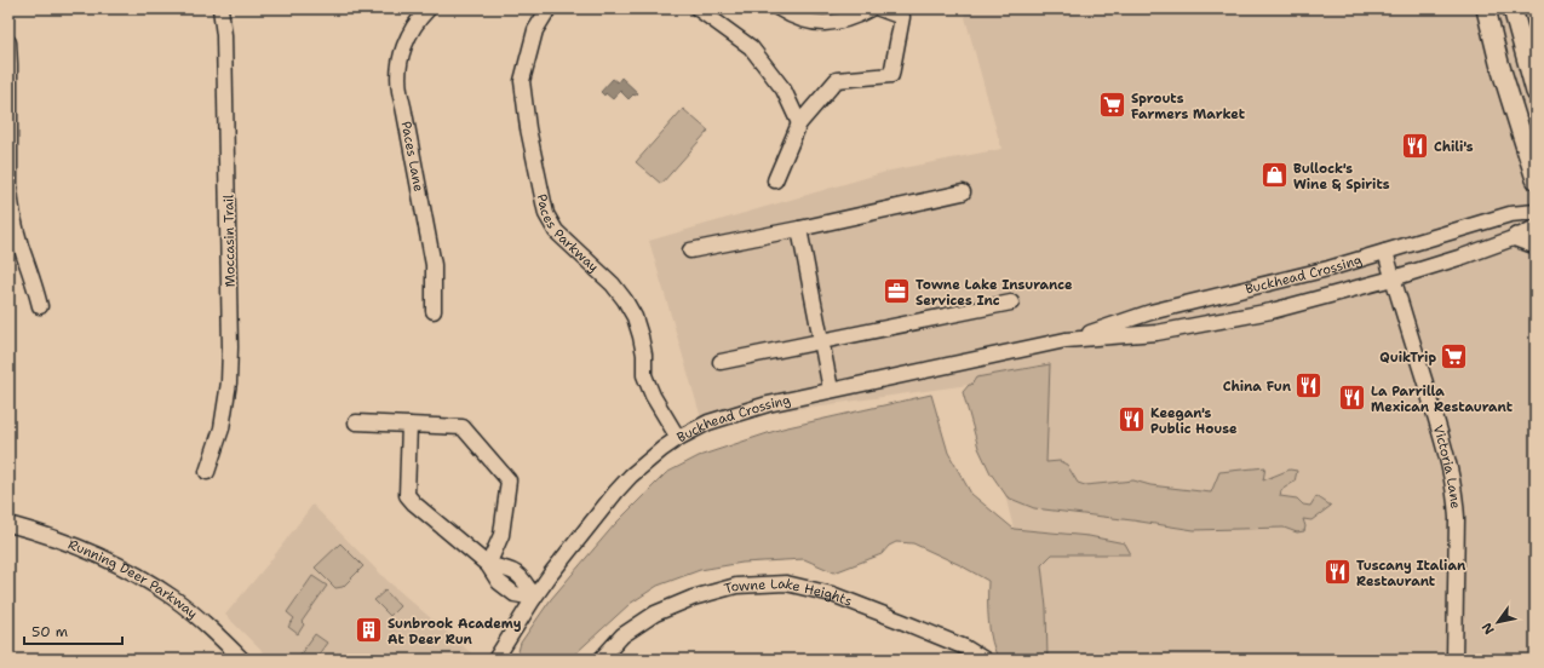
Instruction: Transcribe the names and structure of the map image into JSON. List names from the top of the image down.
{
  "streets": {
    "street": [
      "Paces Lane",
      "Paces Parkway",
      "Moccasin Trail",
      "Buckhead Crossing",
      "Victoria Lane",
      "Running Deer Parkway",
      "Towne Lake Heights"
    ]
  },
  "crossings": [
    ["Paces Parkway", "Buckhead Crossing"],
    ["Buckhead Crossing", "Victoria Lane"]
  ],
  "places": {
    "supermarket": ["Sprouts Farmers Market", "QuikTrip"],
    "restaurant": [
      "Chili's",
      "China Fun",
      "La Parrilla Mexican Restaurant",
      "Keegan's Public House",
      "Tuscany Italian Restaurant"
    ],
    "shop": ["Bullock's Wine & Spirits"],
    "office": ["Towne Lake Insurance Services Inc"],
    "building": ["Sunbrook Academy At Deer Run"]
  },
  "scale_bar": "50 m",
  "north": "bottom left"
}
